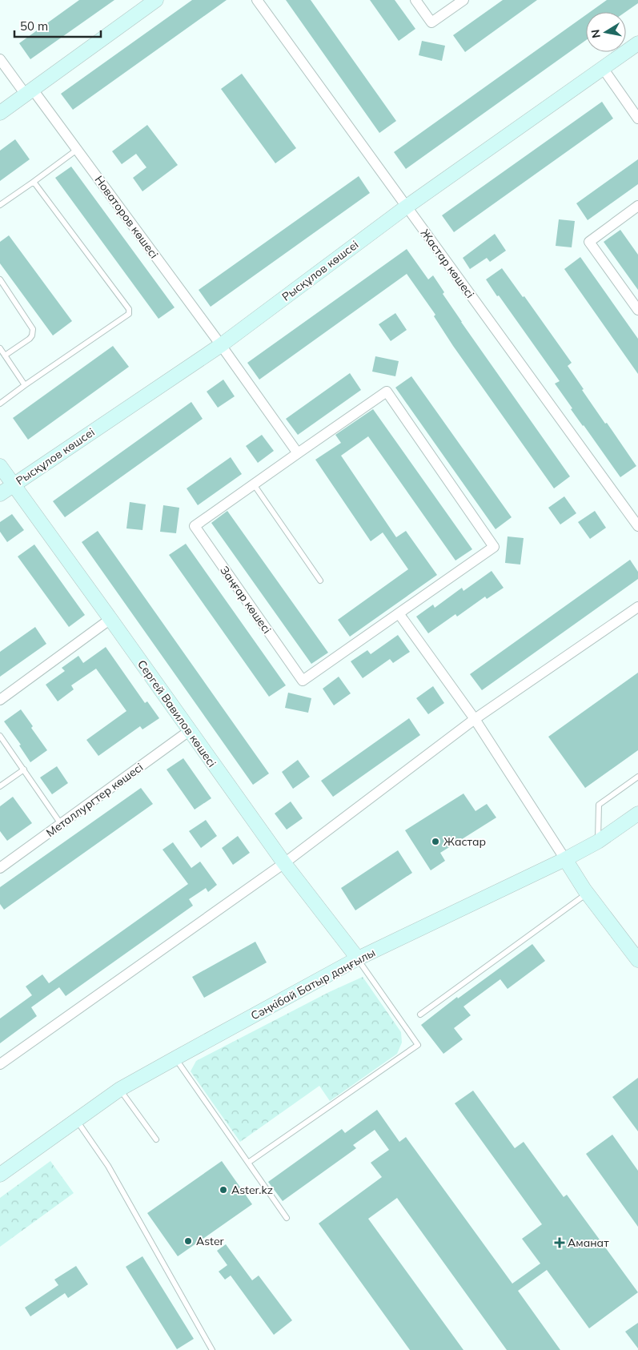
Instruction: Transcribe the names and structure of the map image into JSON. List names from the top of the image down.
{
  "streets": {
    "street": [
      "Новаторов көшесі",
      "Жастар көшесі",
      "Рысқұлов көшсеі",
      "Заңғар көшесі",
      "Сергей Вавилов көшесі",
      "Металлургтер көшесі",
      "Сәңкібай Батыр даңғылы"
    ]
  },
  "crossings": [
    ["Новаторов көшесі", "Рысқұлов көшсеі"],
    ["Жастар көшесі", "Рысқұлов көшсеі"],
    ["Рысқұлов көшсеі", "Сергей Вавилов көшесі"],
    ["Сергей Вавилов көшесі", "Металлургтер көшесі"],
    ["Сергей Вавилов көшесі", "Сәңкібай Батыр даңғылы"]
  ],
  "places": {
    "other": ["Жастар", "Aster.kz", "Aster"],
    "health": ["Аманат"]
  },
  "scale_bar": "50 m",
  "north": "left"
}
